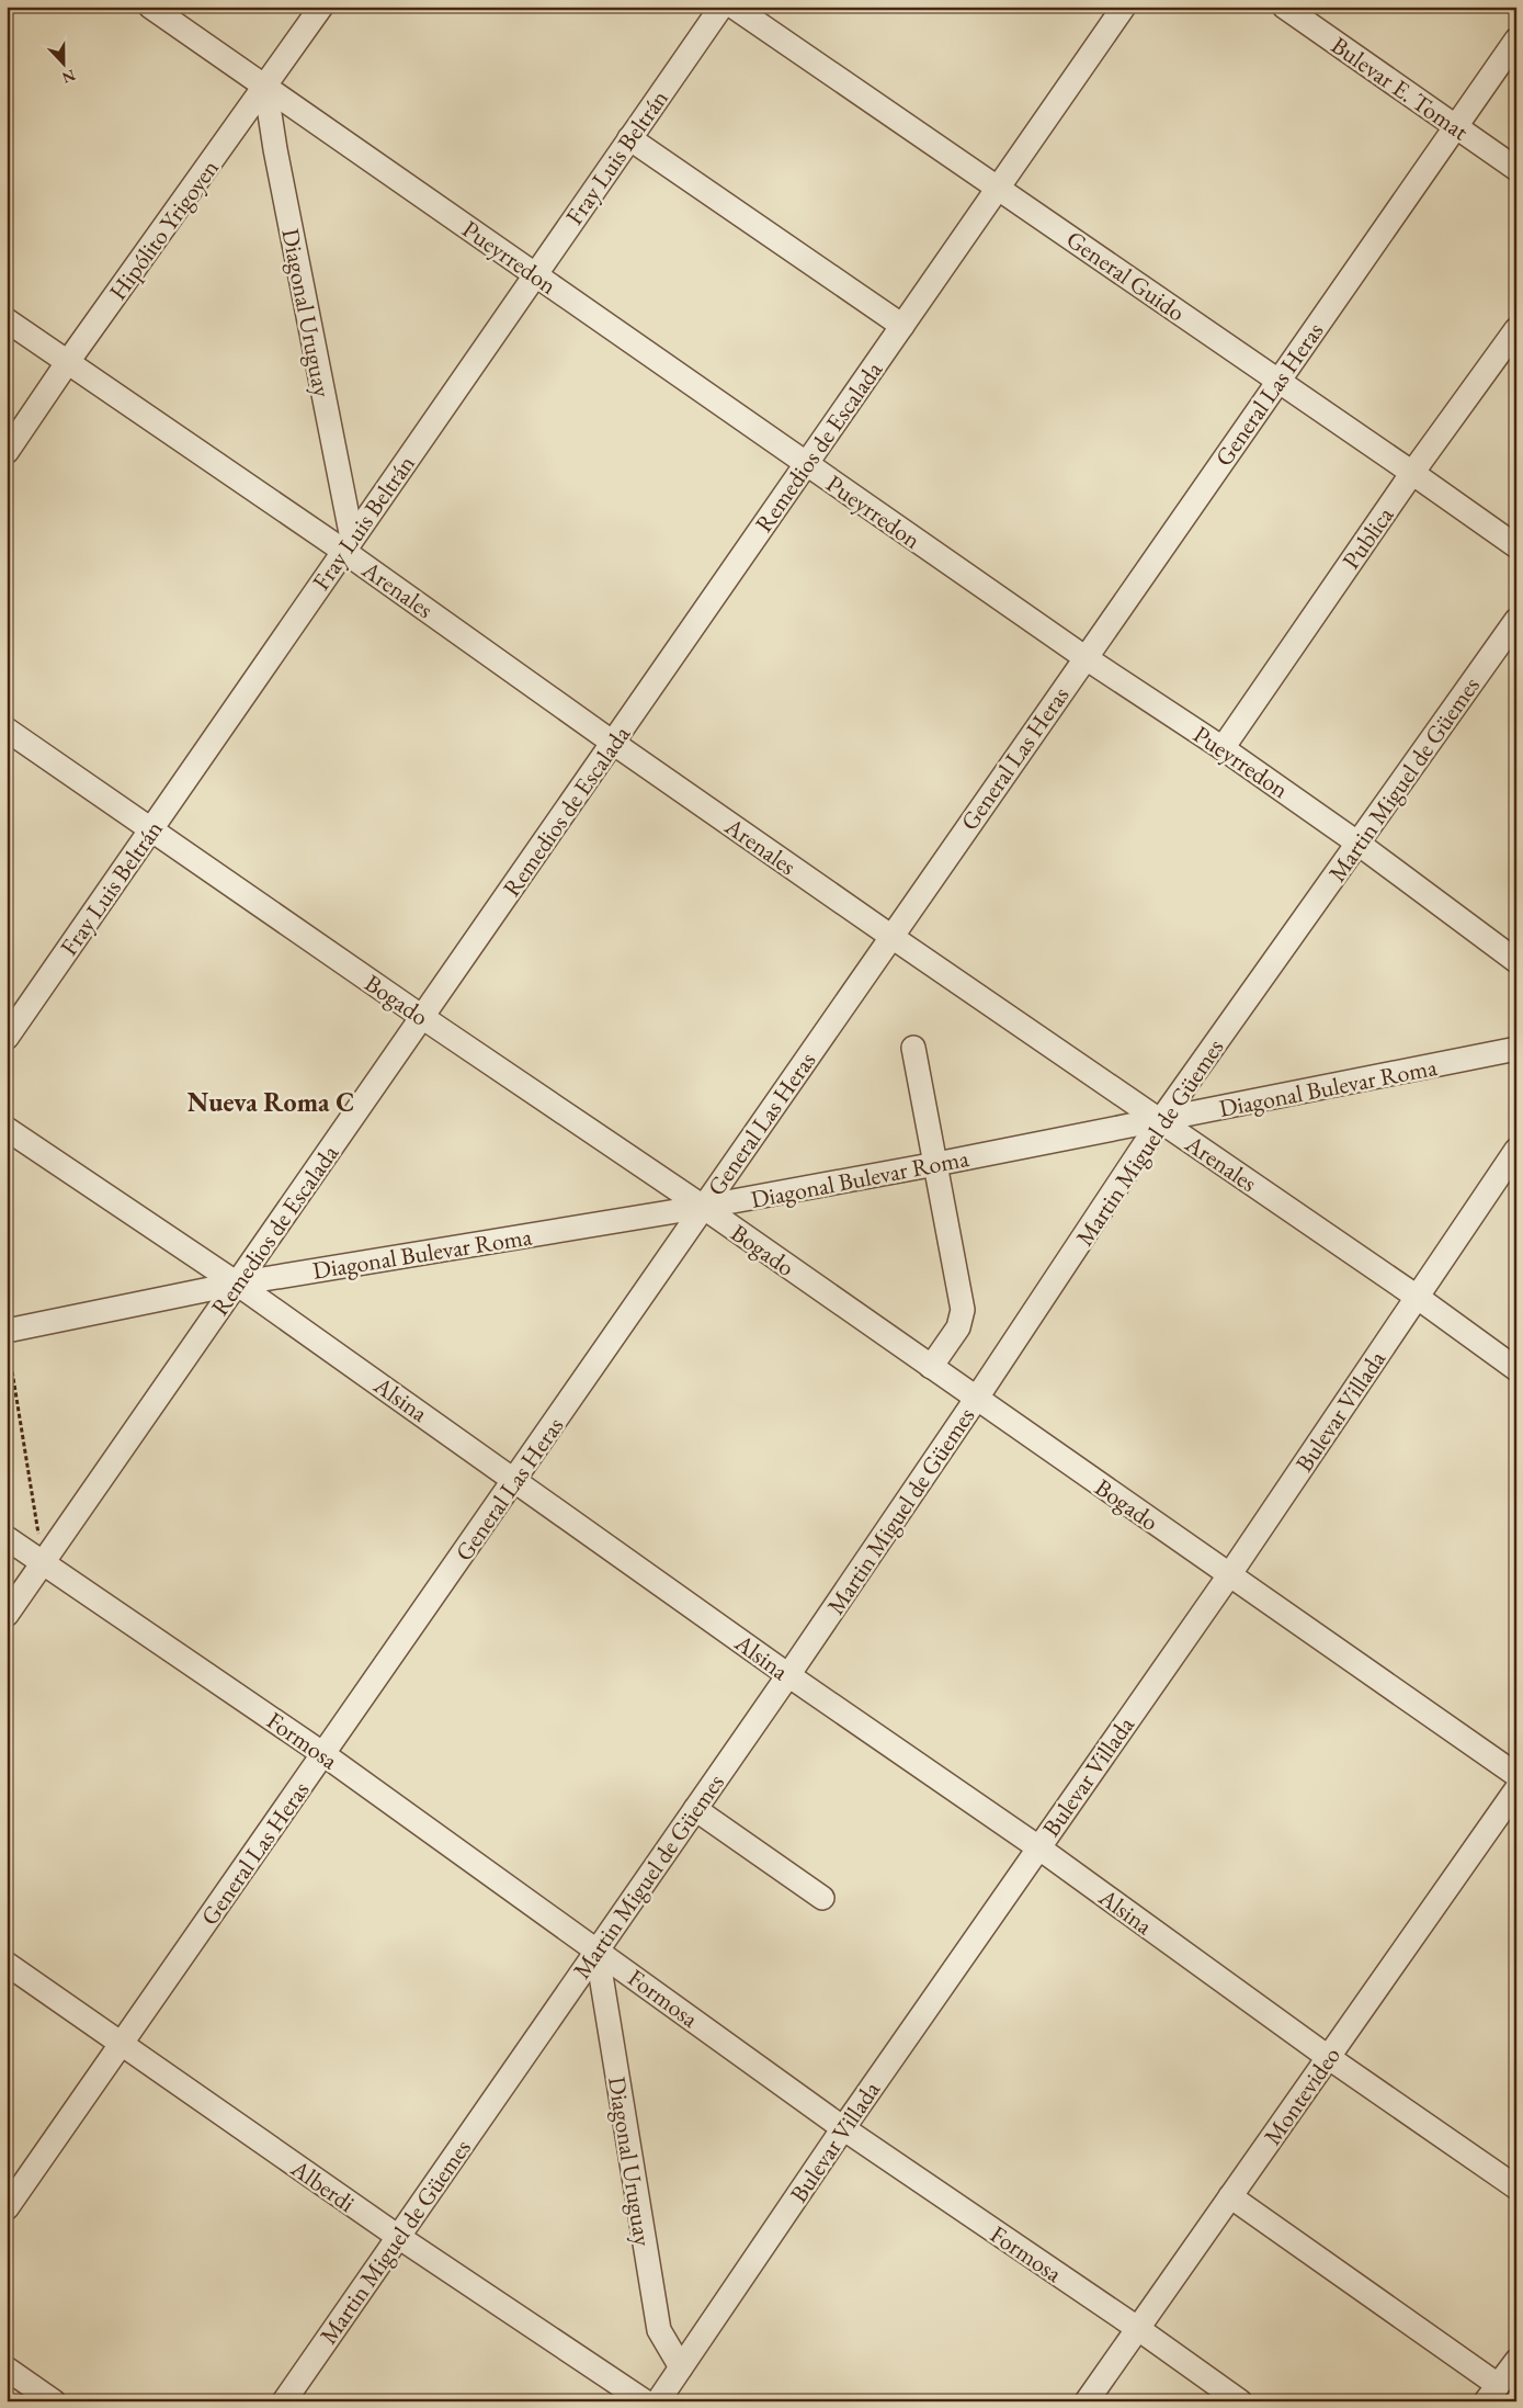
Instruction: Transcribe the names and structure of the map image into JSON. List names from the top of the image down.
{
  "streets": {
    "street": [
      "Bulevar E. Tomat",
      "Fray Luis Beltrán",
      "Hipólito Yrigoyen",
      "Pueyrredon",
      "General Guido",
      "Diagonal Uruguay",
      "General Las Heras",
      "Remedios de Escalada",
      "Publica",
      "Arenales",
      "Martin Miguel de Güemes",
      "Bogado",
      "Diagonal Bulevar Roma",
      "Alsina",
      "Bulevar Villada",
      "Formosa",
      "Montevideo",
      "Alberdi"
    ]
  },
  "crossings": [
    ["Bulevar E. Tomat", "General Las Heras"],
    ["Fray Luis Beltrán", "Pueyrredon"],
    ["Fray Luis Beltrán", "Diagonal Uruguay"],
    ["Fray Luis Beltrán", "Arenales"],
    ["Fray Luis Beltrán", "Bogado"],
    ["Hipólito Yrigoyen", "Pueyrredon"],
    ["Hipólito Yrigoyen", "Diagonal Uruguay"],
    ["Hipólito Yrigoyen", "Arenales"],
    ["Pueyrredon", "Diagonal Uruguay"],
    ["Pueyrredon", "General Las Heras"],
    ["Pueyrredon", "Remedios de Escalada"],
    ["Pueyrredon", "Publica"],
    ["Pueyrredon", "Martin Miguel de Güemes"],
    ["General Guido", "General Las Heras"],
    ["General Guido", "Remedios de Escalada"],
    ["General Guido", "Publica"],
    ["Diagonal Uruguay", "Arenales"],
    ["Diagonal Uruguay", "Martin Miguel de Güemes"],
    ["Diagonal Uruguay", "Bulevar Villada"],
    ["Diagonal Uruguay", "Formosa"],
    ["General Las Heras", "Arenales"],
    ["General Las Heras", "Bogado"],
    ["General Las Heras", "Diagonal Bulevar Roma"],
    ["General Las Heras", "Alsina"],
    ["General Las Heras", "Formosa"],
    ["General Las Heras", "Alberdi"],
    ["Remedios de Escalada", "Arenales"],
    ["Remedios de Escalada", "Bogado"],
    ["Remedios de Escalada", "Diagonal Bulevar Roma"],
    ["Remedios de Escalada", "Alsina"],
    ["Remedios de Escalada", "Formosa"],
    ["Arenales", "Martin Miguel de Güemes"],
    ["Arenales", "Diagonal Bulevar Roma"],
    ["Arenales", "Bulevar Villada"],
    ["Martin Miguel de Güemes", "Bogado"],
    ["Martin Miguel de Güemes", "Diagonal Bulevar Roma"],
    ["Martin Miguel de Güemes", "Alsina"],
    ["Martin Miguel de Güemes", "Formosa"],
    ["Martin Miguel de Güemes", "Alberdi"],
    ["Bogado", "Diagonal Bulevar Roma"],
    ["Bogado", "Bulevar Villada"],
    ["Diagonal Bulevar Roma", "Alsina"],
    ["Alsina", "Bulevar Villada"],
    ["Alsina", "Montevideo"],
    ["Bulevar Villada", "Formosa"],
    ["Formosa", "Montevideo"]
  ],
  "districts": ["Nueva Roma C"],
  "north": "bottom"
}
